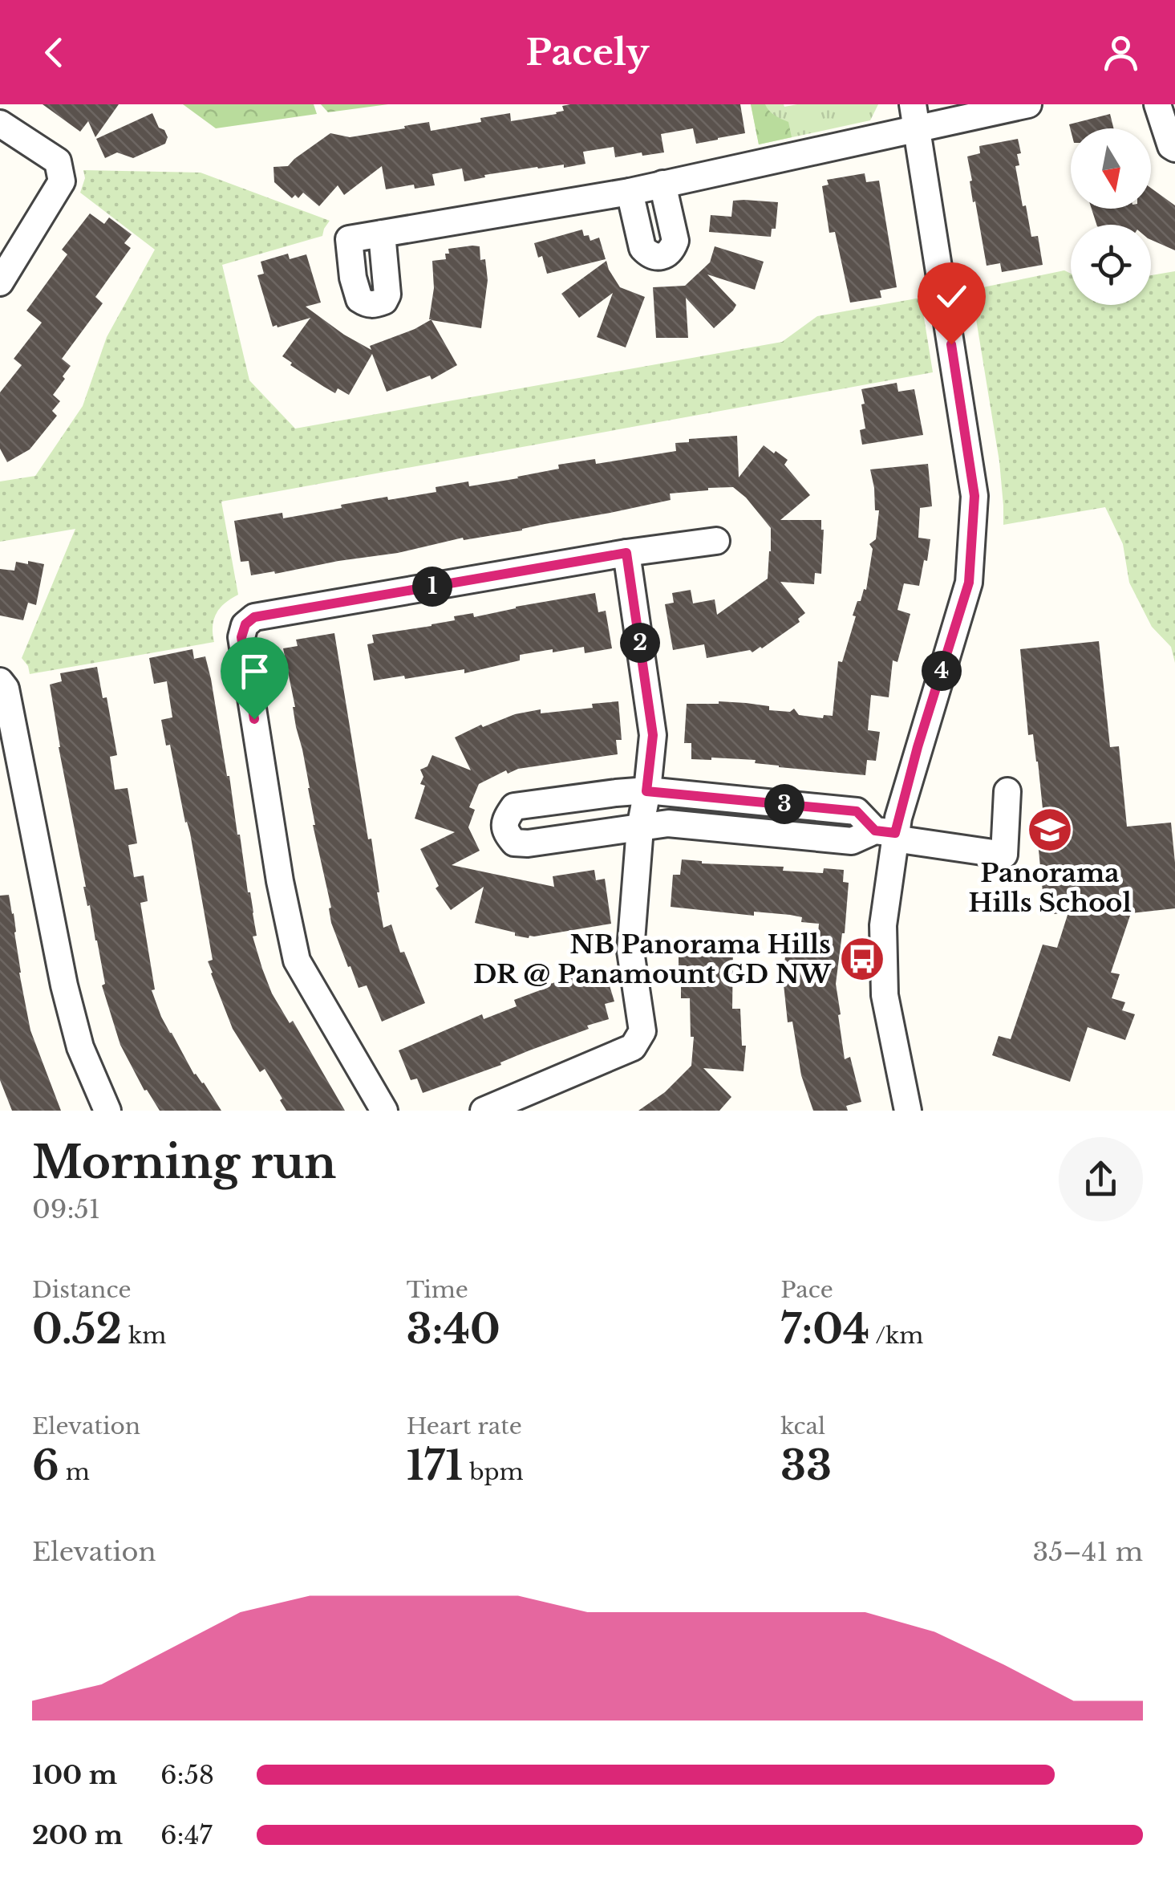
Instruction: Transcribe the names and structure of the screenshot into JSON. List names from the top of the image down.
{
  "places": {
    "school or university": ["Panorama Hills School"],
    "bus stop": ["NB Panorama Hills DR @ Panamount GD NW"]
  },
  "north": "bottom",
  "page": {
    "header": "Pacely",
    "pins": [
      "1",
      "2",
      "4",
      "3"
    ],
    "heading": ["Morning run", "09:51"],
    "stats": [
      ["Distance", "0.52 km"],
      ["Time", "3:40"],
      ["Pace", "7:04 /km"],
      ["Elevation", "6 m"],
      ["Heart rate", "171 bpm"],
      ["kcal", "33"]
    ],
    "chart": ["Elevation", "35–41 m"],
    "list": [
      {
        "name": "100 m",
        "note": "6:58"
      },
      {
        "name": "200 m",
        "note": "6:47"
      }
    ]
  }
}
